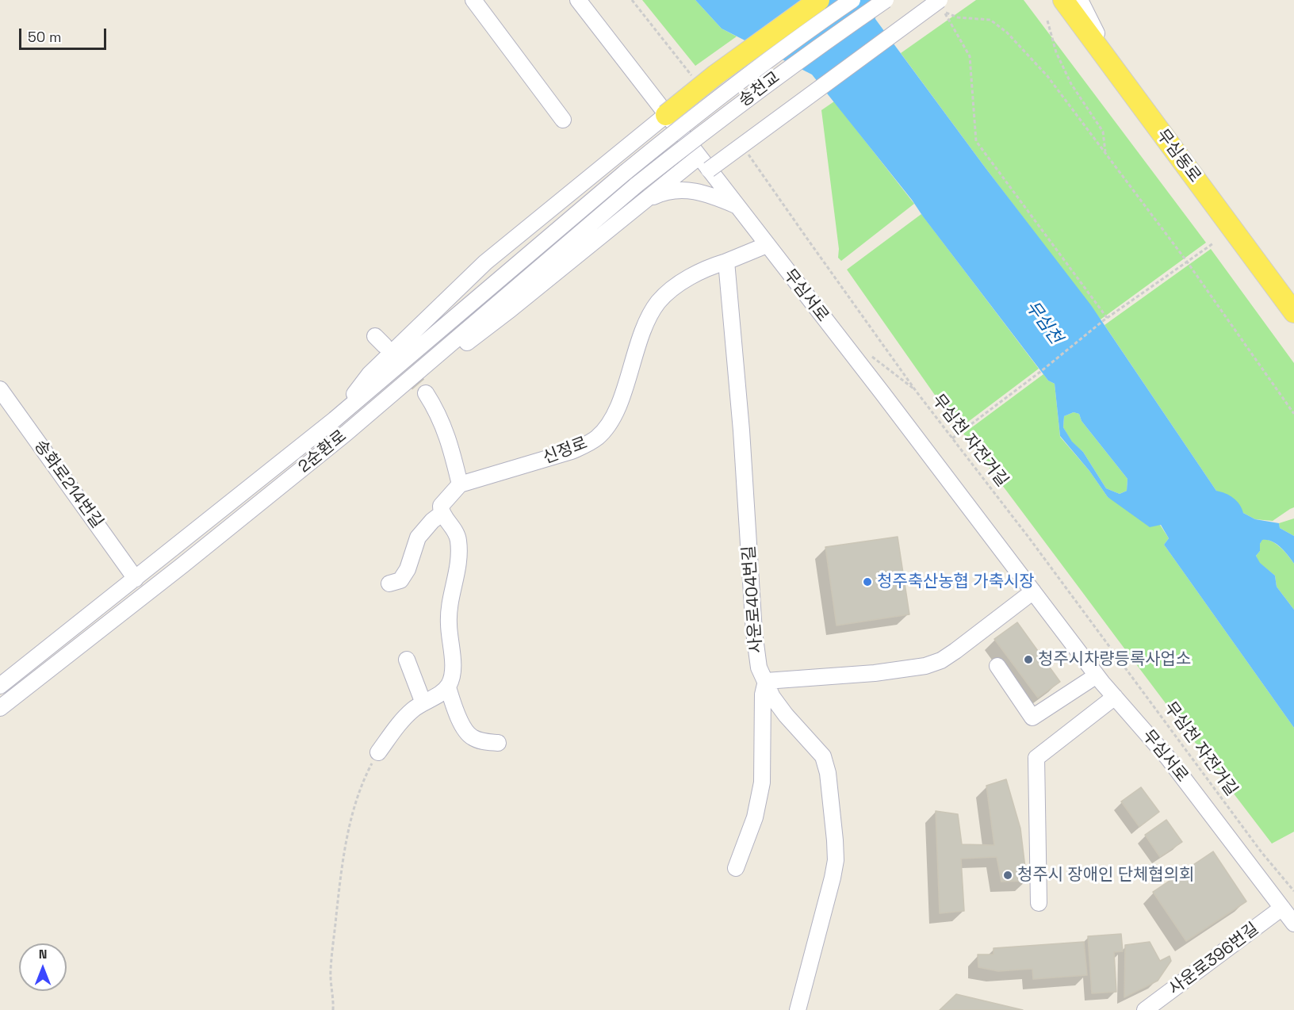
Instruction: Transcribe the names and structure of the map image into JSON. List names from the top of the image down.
{
  "streets": {
    "main road": ["무심동로"],
    "street": [
      "송천교",
      "무심서로",
      "신정로",
      "2순환로",
      "송화로214번길",
      "사운로404번길",
      "사운로396번길"
    ],
    "path": ["무심천 자전거길"]
  },
  "crossings": [
    ["송천교", "2순환로"],
    ["무심서로", "사운로396번길"],
    ["신정로", "사운로404번길"],
    ["2순환로", "송화로214번길"]
  ],
  "water": ["무심천"],
  "places": ["청주축산농협 가축시장", "청주시차량등록사업소", "청주시 장애인 단체협의회"],
  "scale_bar": "50 m",
  "north": "top"
}
